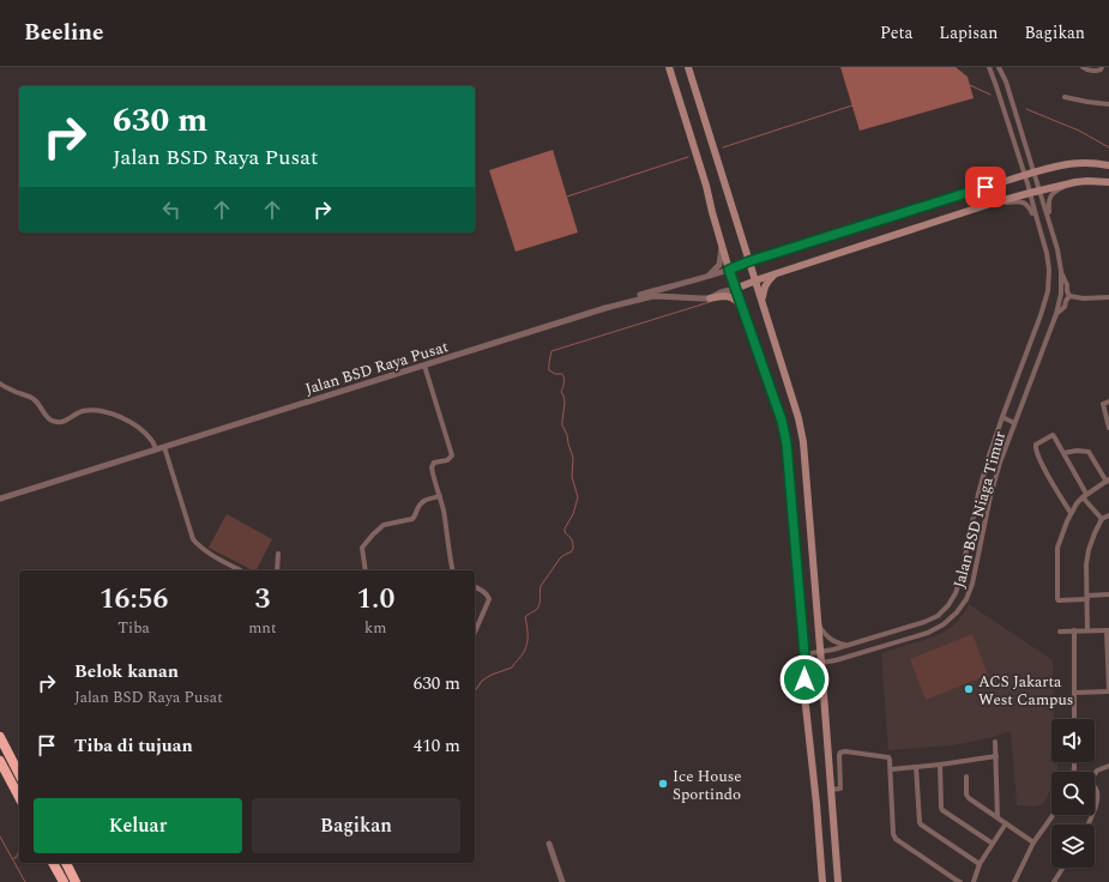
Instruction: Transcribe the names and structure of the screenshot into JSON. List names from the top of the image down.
{
  "streets": {
    "street": ["Jalan BSD Raya Pusat", "Jalan BSD Niaga Timur"]
  },
  "places": ["ACS Jakarta West Campus", "Ice House Sportindo"],
  "page": {
    "header": "Beeline",
    "nav": ["Peta", "Lapisan", "Bagikan"],
    "turn": ["630 m", "Jalan BSD Raya Pusat"],
    "eta": [
      "16:56",
      "Tiba",
      "3",
      "mnt",
      "1.0",
      "km"
    ],
    "list": [
      {
        "name": "Belok kanan",
        "note": "Jalan BSD Raya Pusat",
        "value": "630 m"
      },
      {
        "name": "Tiba di tujuan",
        "value": "410 m"
      }
    ],
    "buttons": ["Keluar", "Bagikan"]
  }
}
